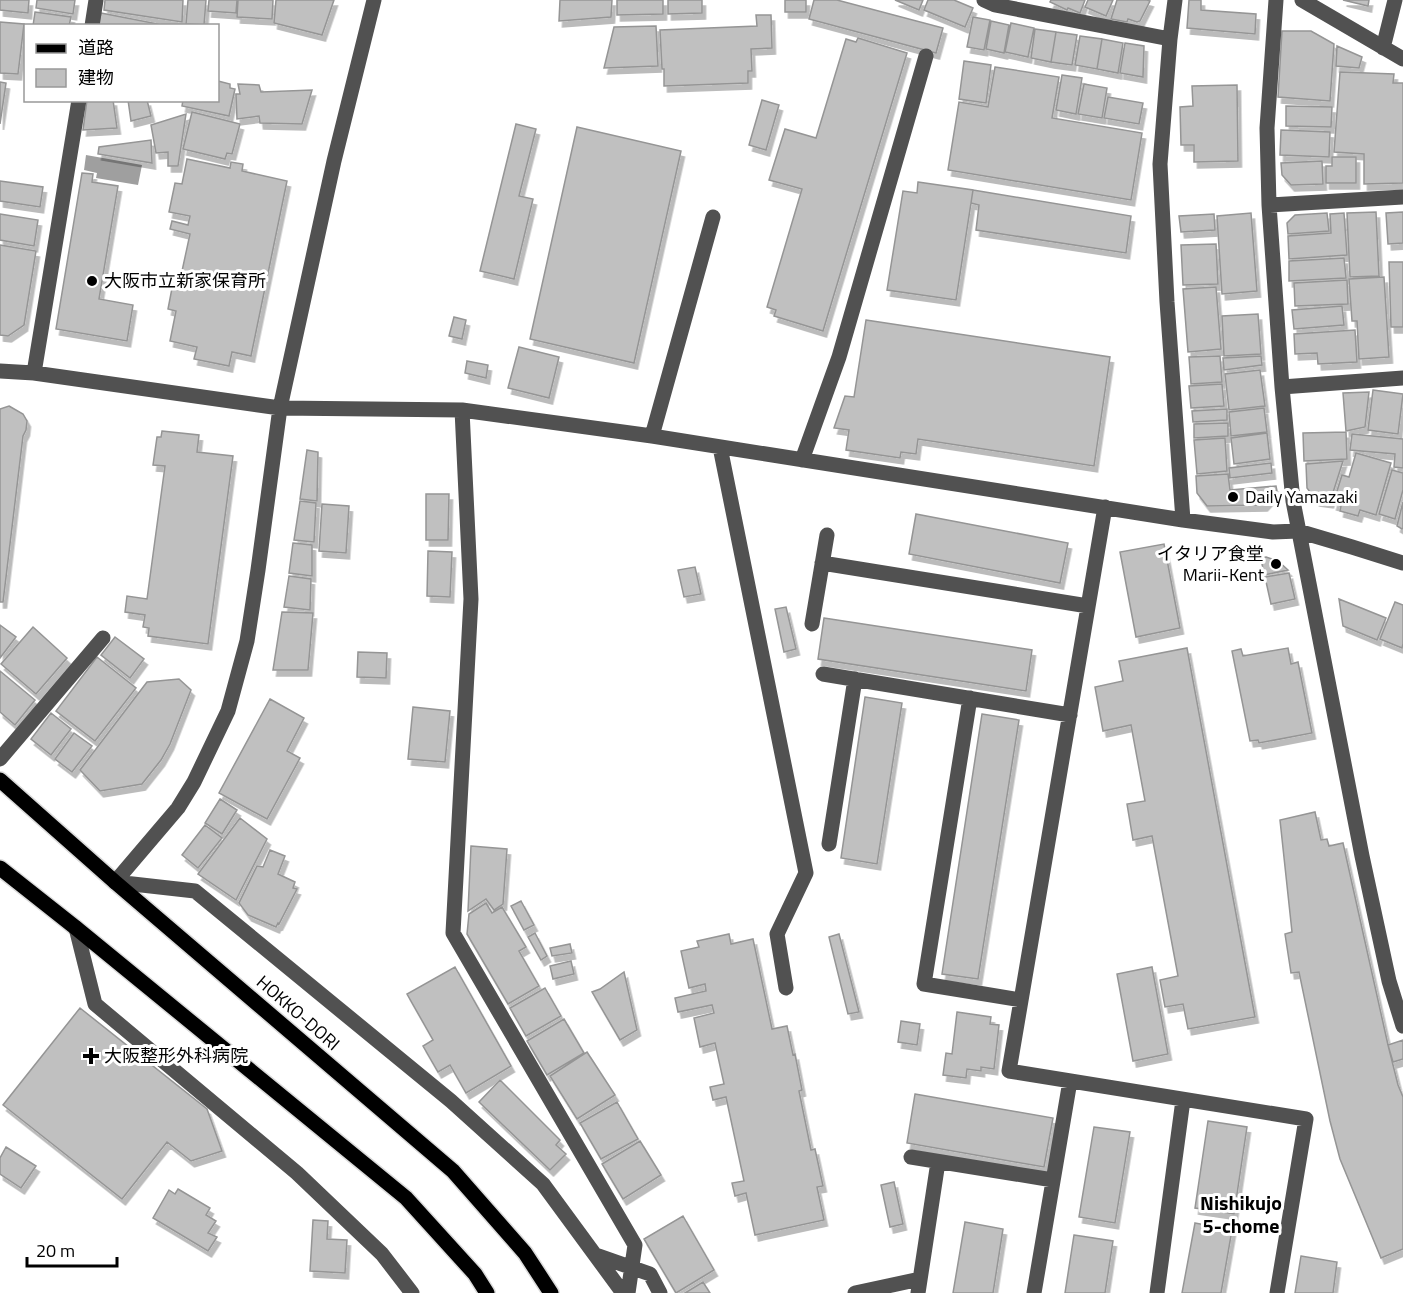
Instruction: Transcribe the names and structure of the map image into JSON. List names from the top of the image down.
{
  "streets": {
    "main road": ["HOKKO-DORI"]
  },
  "districts": ["Nishikujo 5-chome"],
  "places": {
    "other": ["大阪市立新家保育所", "Daily Yamazaki", "イタリア食堂 Marii-Kent"],
    "health": ["大阪整形外科病院"]
  },
  "legend": ["道路", "建物"],
  "scale_bar": "20 m"
}
